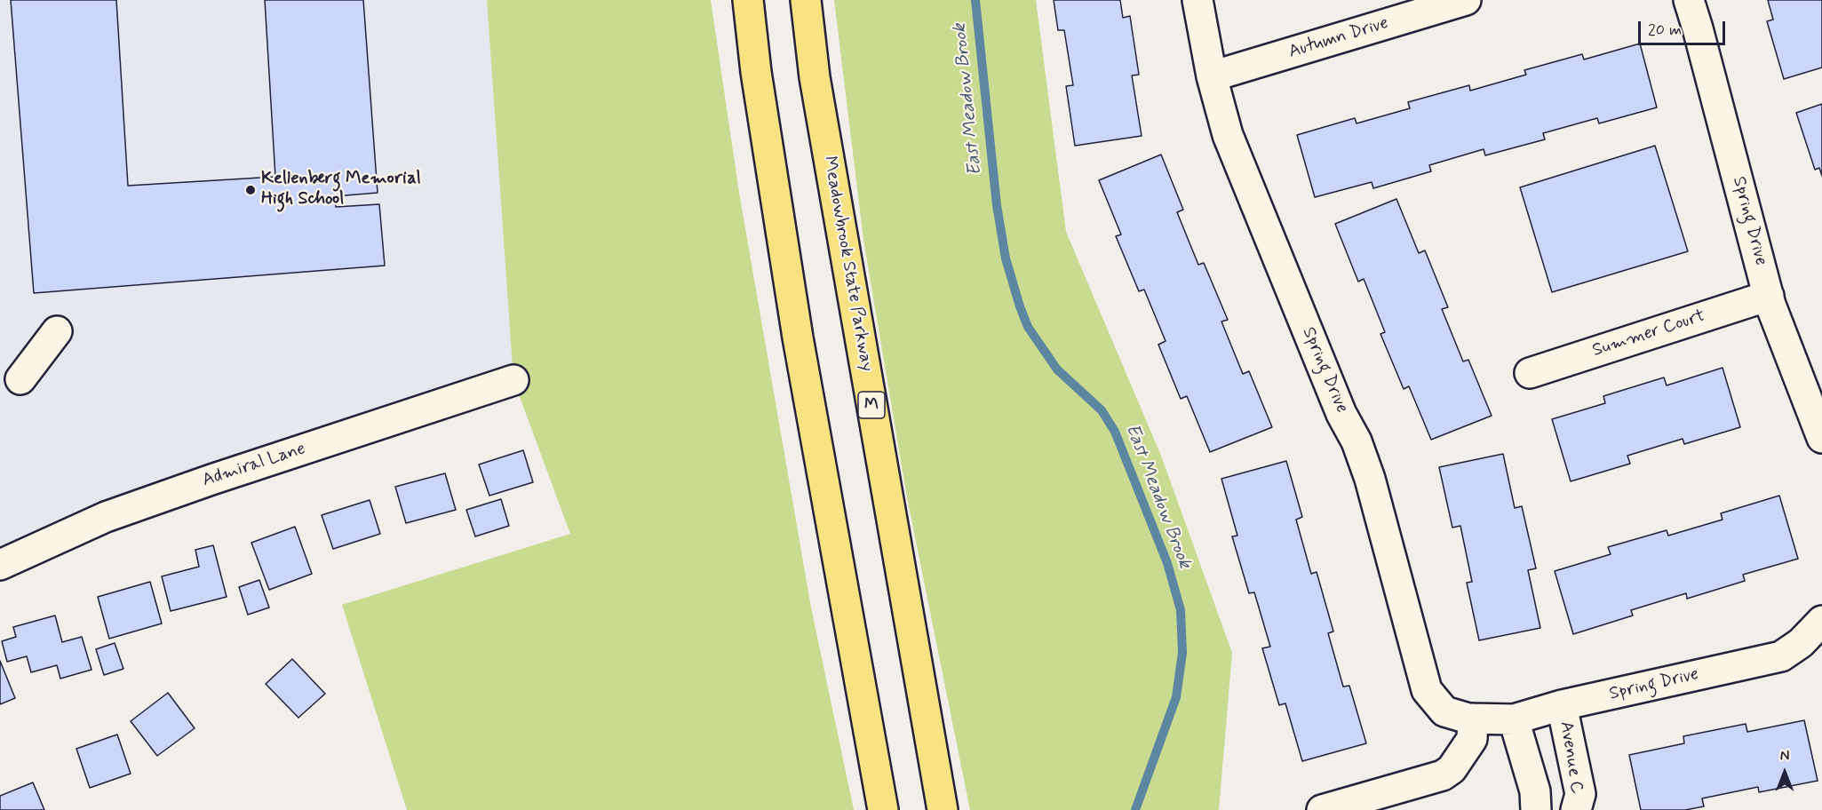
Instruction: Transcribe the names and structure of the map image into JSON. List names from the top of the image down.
{
  "streets": {
    "highway": ["Meadowbrook State Parkway", "M"],
    "street": [
      "Autumn Drive",
      "Spring Drive",
      "Summer Court",
      "Admiral Lane",
      "Avenue C"
    ]
  },
  "crossings": [
    ["Autumn Drive", "Spring Drive"],
    ["Spring Drive", "Summer Court"],
    ["Spring Drive", "Avenue C"]
  ],
  "water": ["East Meadow Brook"],
  "places": ["Kellenberg Memorial High School"],
  "scale_bar": "20 m",
  "north": "top"
}
